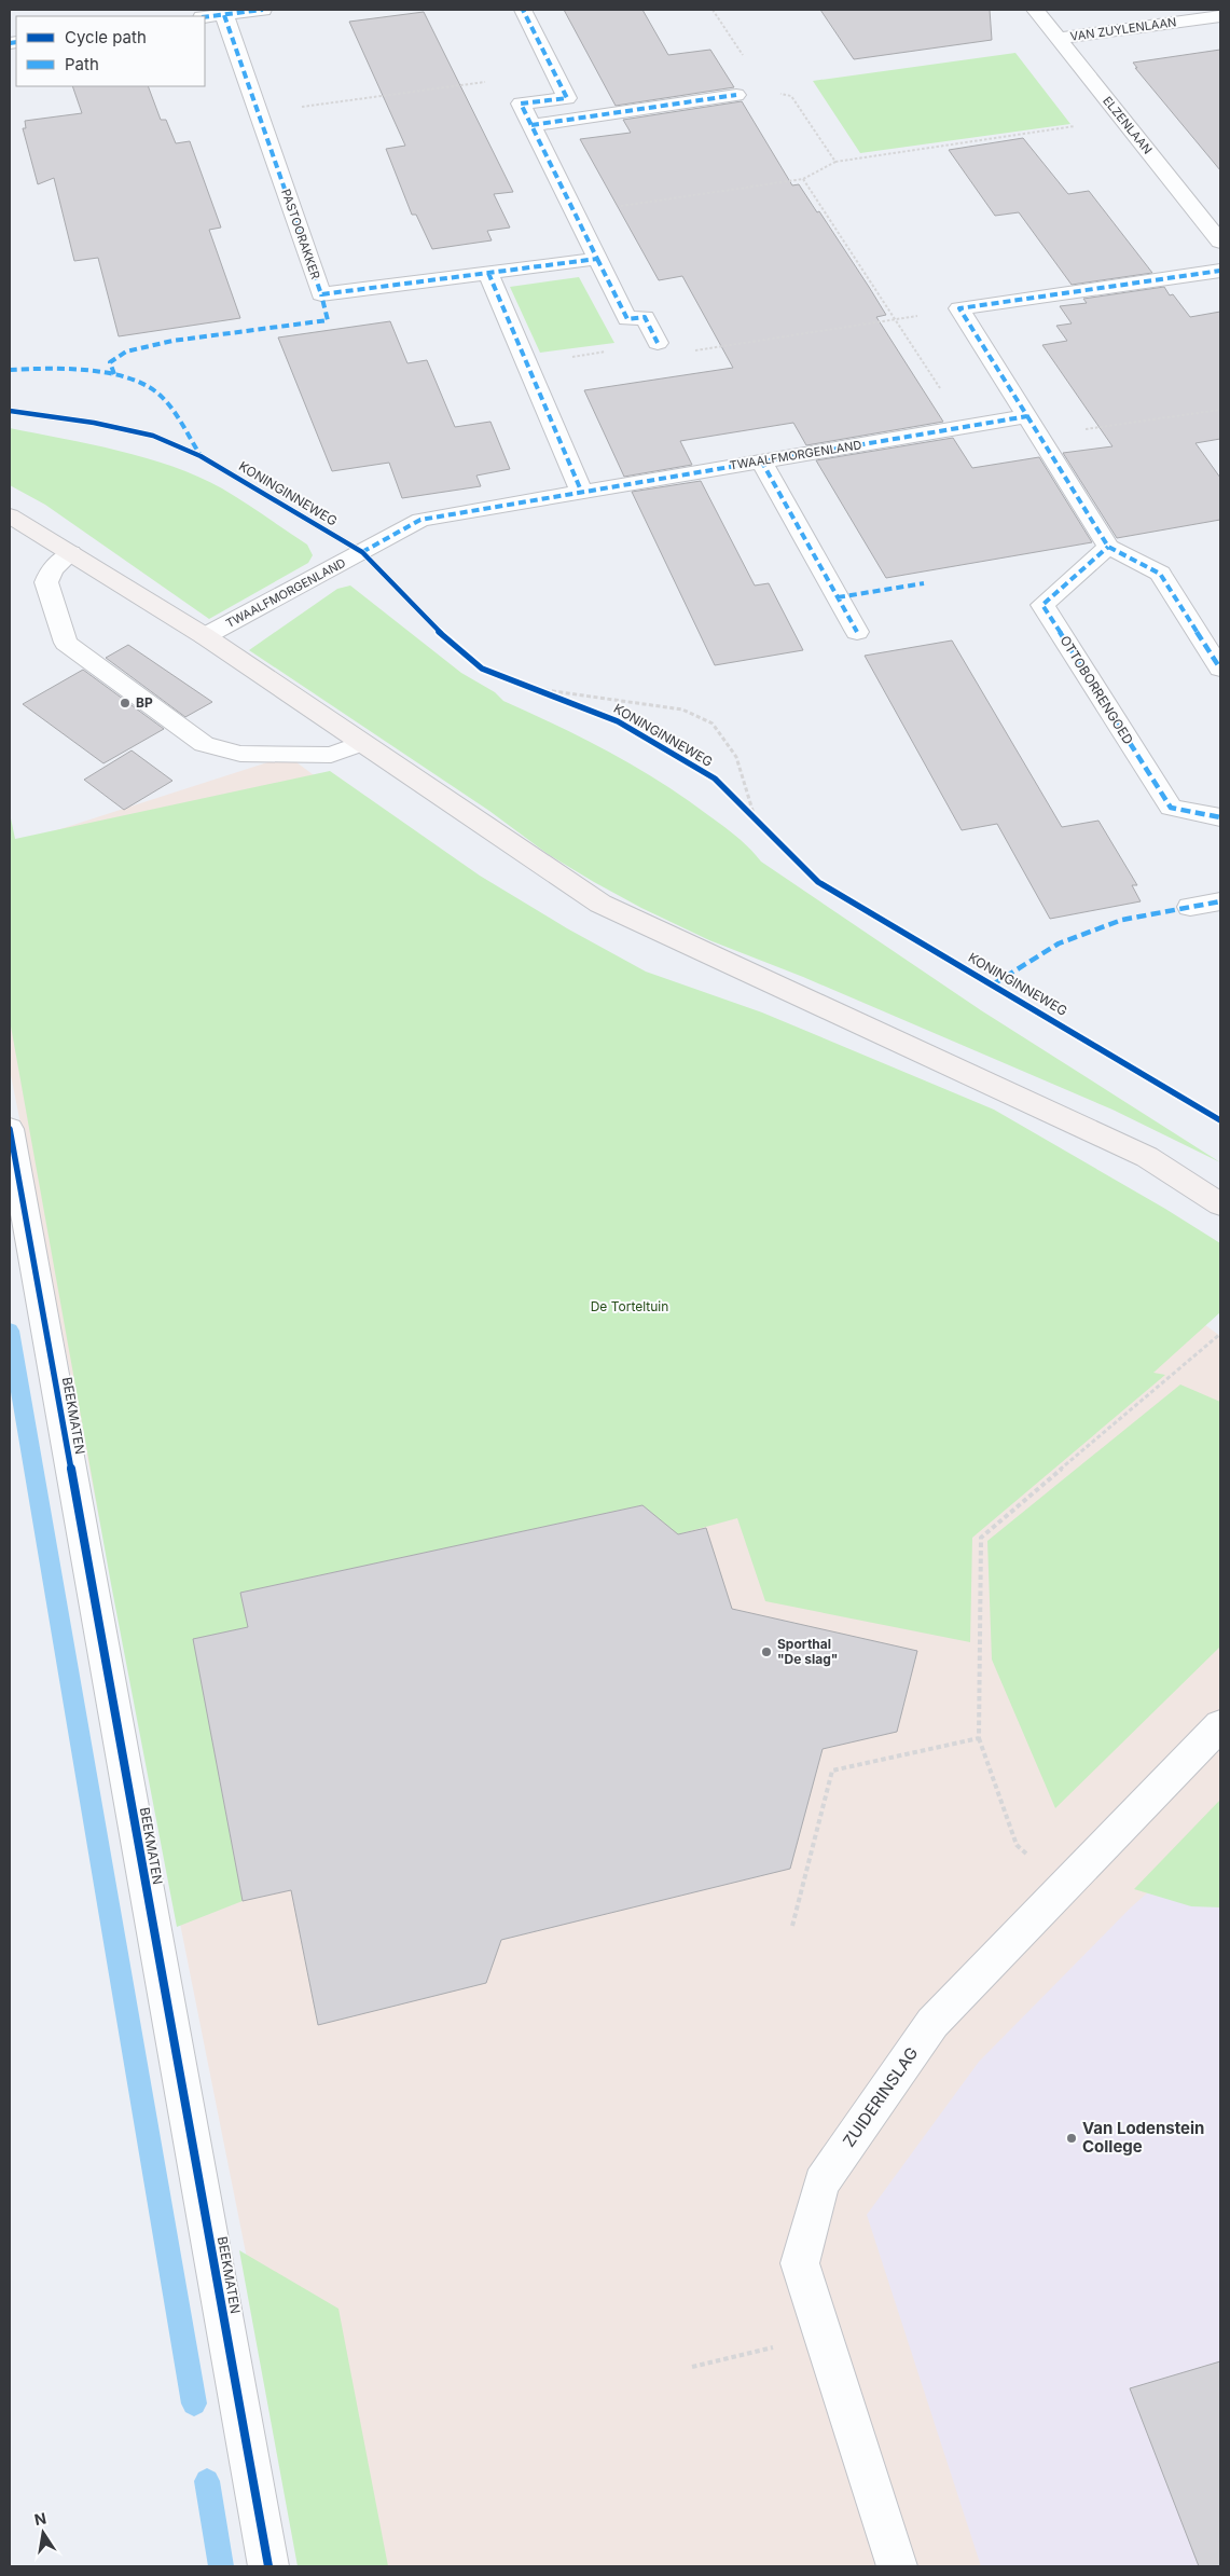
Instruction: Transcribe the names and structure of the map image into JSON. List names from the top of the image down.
{
  "streets": {
    "street": [
      "VAN ZUYLENLAAN",
      "ELZENLAAN",
      "PASTOORAKKER",
      "TWAALFMORGENLAND",
      "OTTOBORRENGOED",
      "BEEKMATEN",
      "ZUIDERINSLAG"
    ],
    "cycle path": ["KONINGINNEWEG"]
  },
  "crossings": [
    ["VAN ZUYLENLAAN", "ELZENLAAN"]
  ],
  "parks": ["De Torteltuin"],
  "places": ["BP", "Sporthal \"De slag\"", "Van Lodenstein College"],
  "legend": ["Cycle path", "Path"],
  "north": "top"
}
